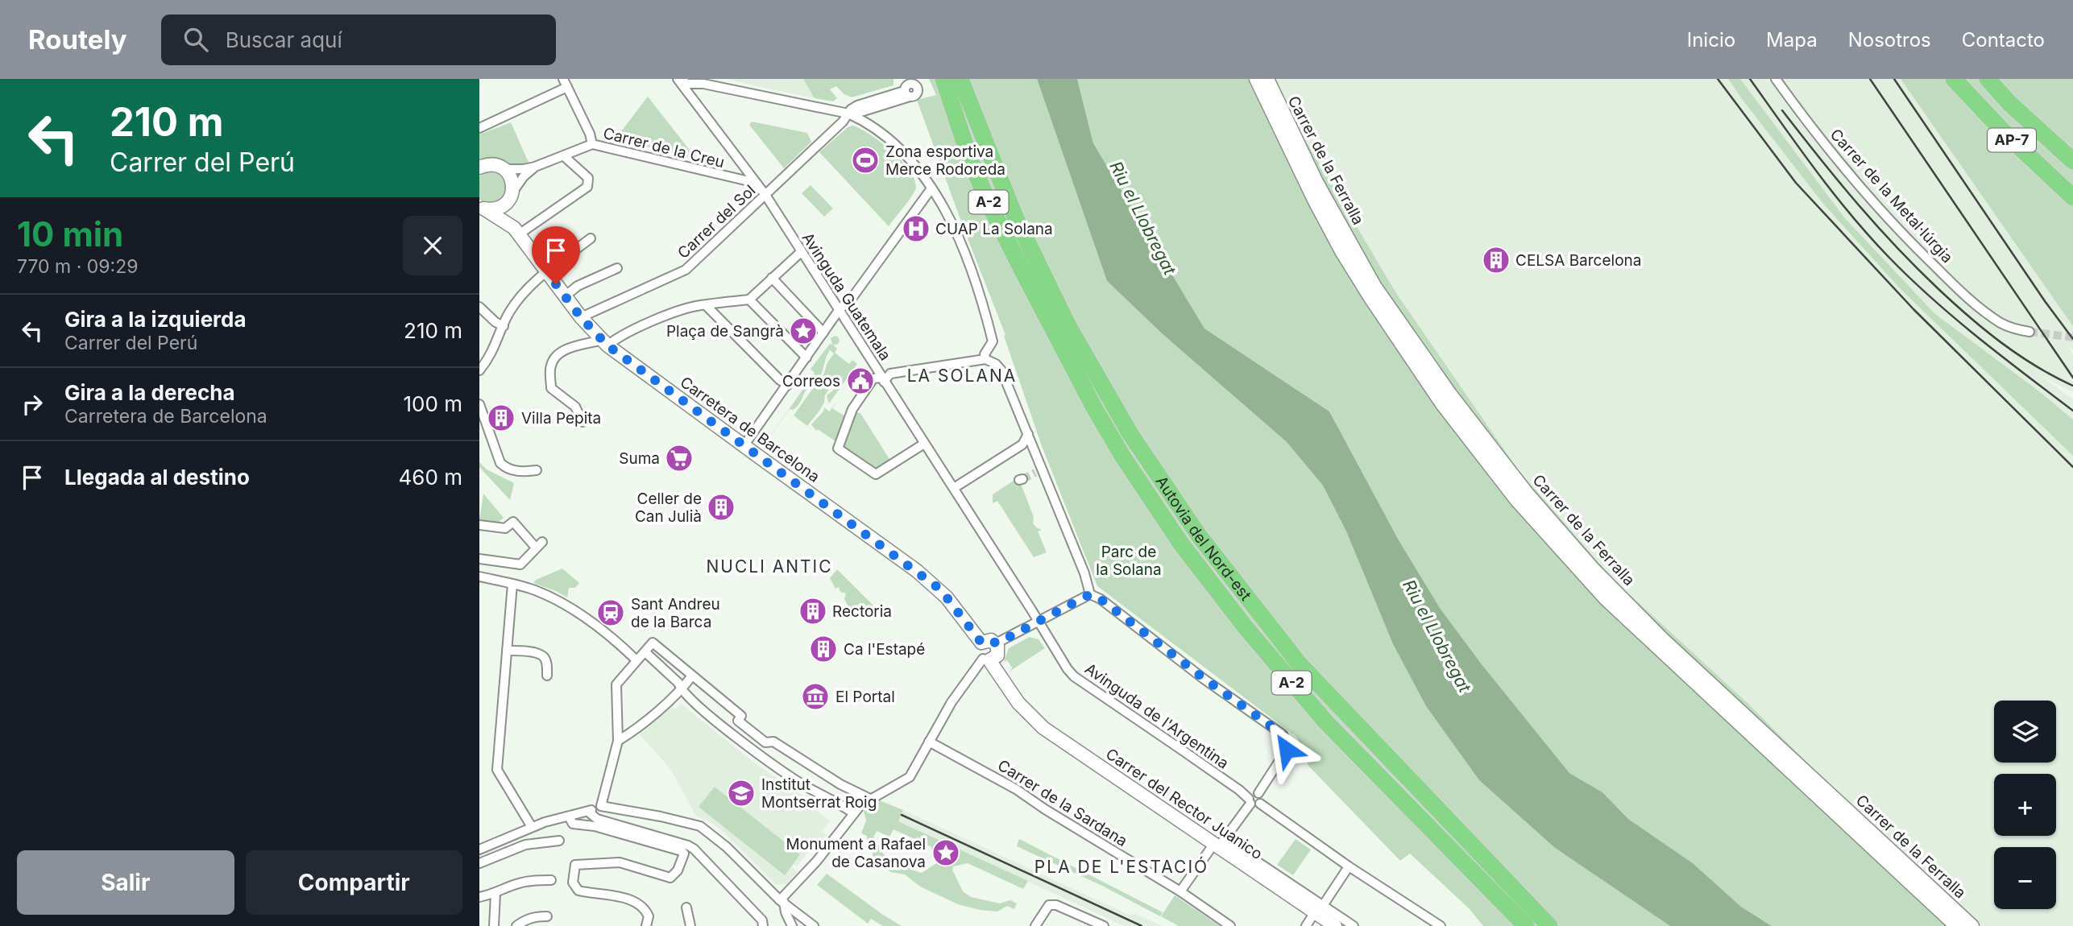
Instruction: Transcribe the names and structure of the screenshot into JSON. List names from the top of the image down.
{
  "streets": {
    "highway": ["AP-7", "A-2", "Autovia del Nord-est"],
    "street": [
      "Carrer de la Creu",
      "Carrer de la Ferralla",
      "Carrer de la Metal·lúrgia",
      "Carrer del Sol",
      "Avinguda Guatemala",
      "Carretera de Barcelona",
      "Avinguda de l'Argentina",
      "Carrer de la Sardana",
      "Carrer del Rector Juanico"
    ]
  },
  "crossings": [
    ["Carrer de la Creu", "Avinguda Guatemala"],
    ["Carrer de la Creu", "Carretera de Barcelona"],
    ["Carrer del Sol", "Avinguda Guatemala"],
    ["Carrer del Sol", "Carretera de Barcelona"],
    ["Avinguda Guatemala", "Avinguda de l'Argentina"],
    ["Carretera de Barcelona", "Carrer del Rector Juanico"]
  ],
  "districts": ["LA SOLANA", "NUCLI ANTIC", "PLA DE L'ESTACIÓ"],
  "water": ["Riu el Llobregat"],
  "parks": ["Parc de la Solana"],
  "places": {
    "sports": ["Zona esportiva Merce Rodoreda"],
    "hospital": ["CUAP La Solana"],
    "building": [
      "CELSA Barcelona",
      "Villa Pepita",
      "Celler de Can Julià",
      "Rectoria",
      "Ca l'Estapé"
    ],
    "place": ["Plaça de Sangrà", "Monument a Rafael de Casanova"],
    "public building": ["Correos"],
    "supermarket": ["Suma"],
    "station": ["Sant Andreu de la Barca"],
    "museum": ["El Portal"],
    "school or university": ["Institut Montserrat Roig"]
  },
  "page": {
    "header": "Routely",
    "search": "Buscar aquí",
    "nav": [
      "Inicio",
      "Mapa",
      "Nosotros",
      "Contacto"
    ],
    "turn": ["210 m", "Carrer del Perú"],
    "heading": ["10 min", "770 m · 09:29"],
    "list": [
      {
        "name": "Gira a la izquierda",
        "note": "Carrer del Perú",
        "value": "210 m"
      },
      {
        "name": "Gira a la derecha",
        "note": "Carretera de Barcelona",
        "value": "100 m"
      },
      {
        "name": "Llegada al destino",
        "value": "460 m"
      }
    ],
    "map_buttons": ["+", "−"],
    "buttons": ["Salir", "Compartir"]
  }
}
